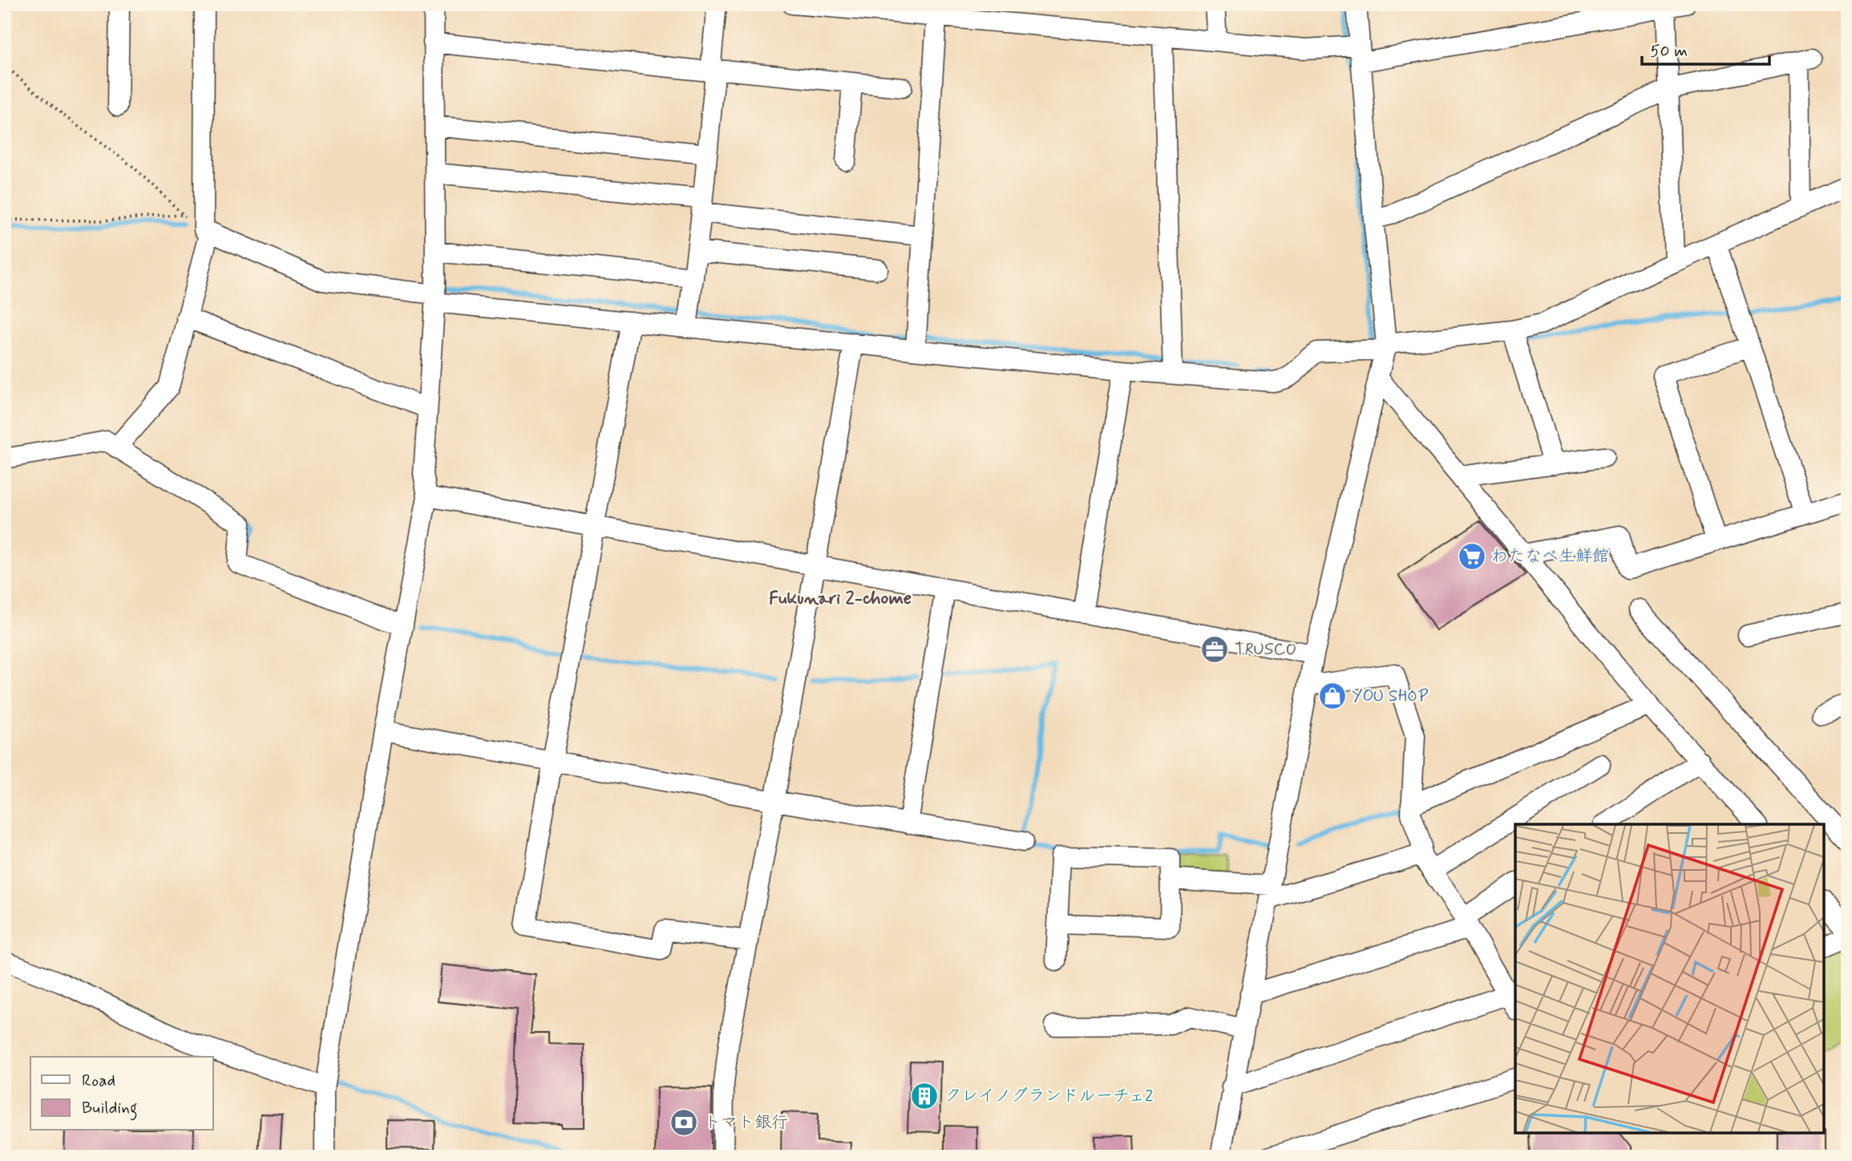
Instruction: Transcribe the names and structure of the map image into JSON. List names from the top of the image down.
{
  "districts": ["Fukunari 2-chome"],
  "places": {
    "supermarket": ["わたなべ生鮮館"],
    "office": ["TRUSCO"],
    "shop": ["YOU SHOP"],
    "building": ["クレイノグランドルーチェ2"],
    "bank": ["トマト銀行"]
  },
  "legend": ["Road", "Building"],
  "scale_bar": "50 m"
}
